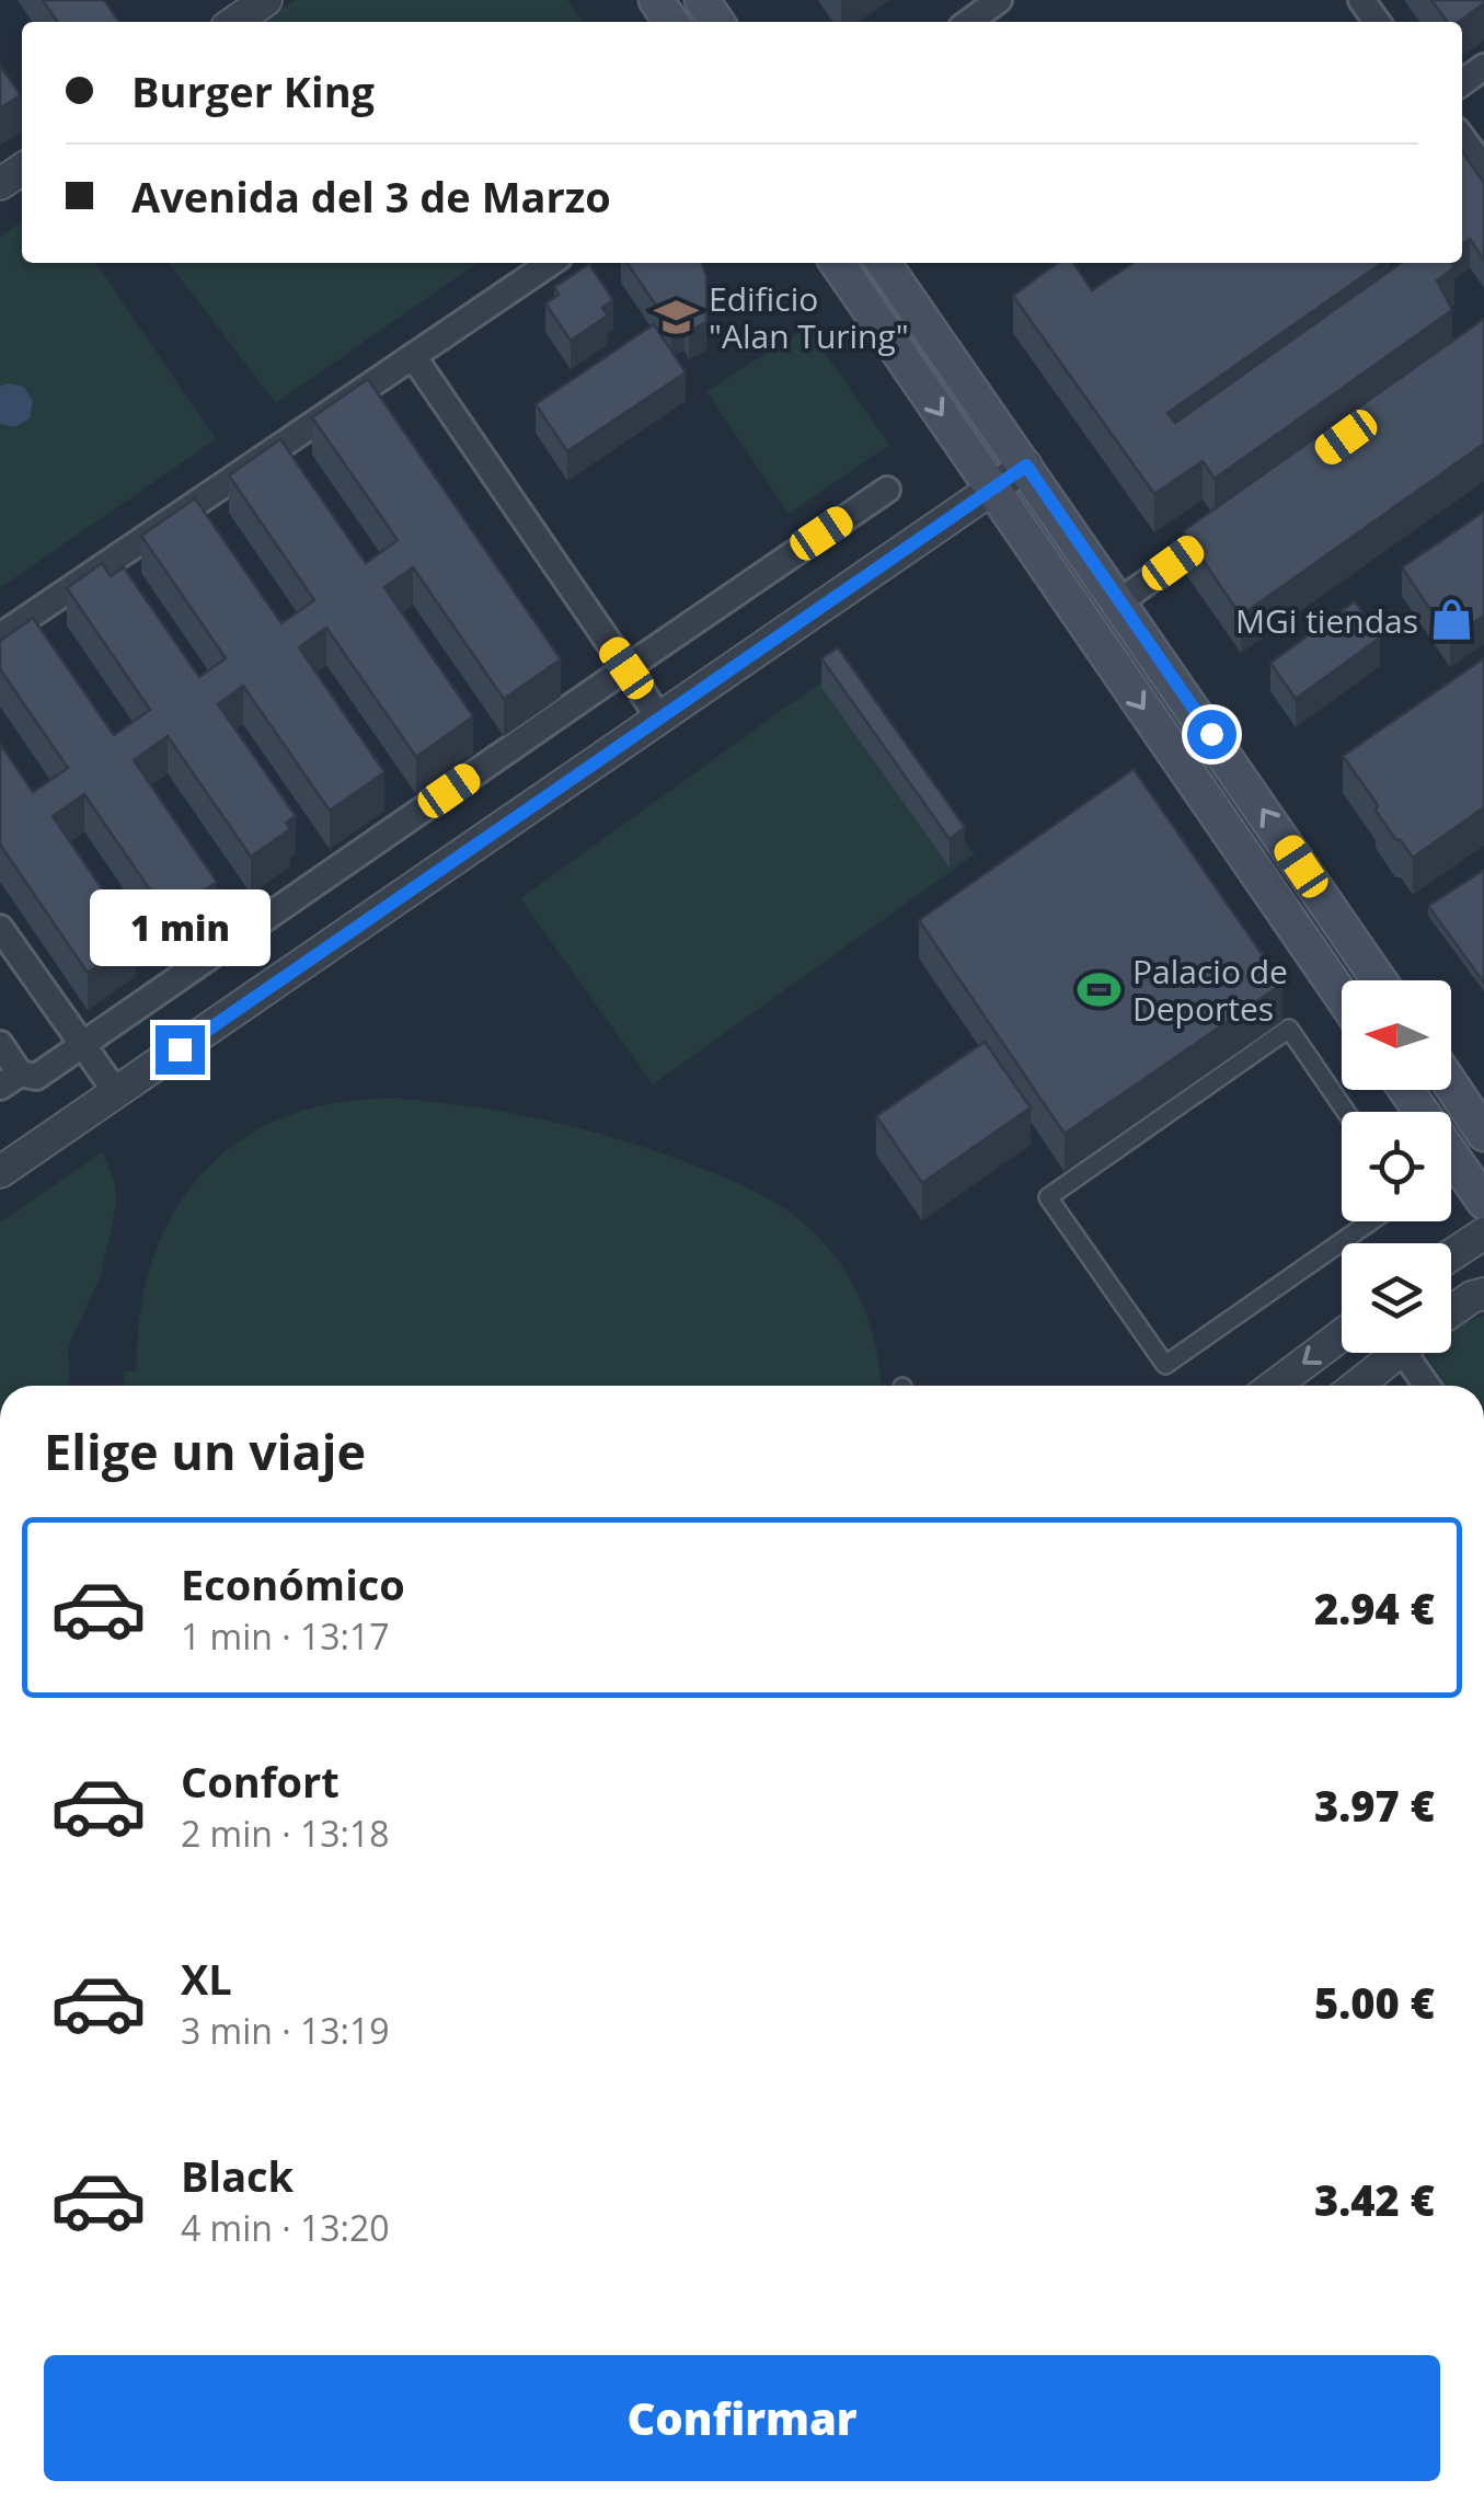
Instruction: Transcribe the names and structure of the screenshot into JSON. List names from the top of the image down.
{
  "places": {
    "school or university": ["Edificio \"Alan Turing\""],
    "shop": ["MGi tiendas"],
    "sports": ["Palacio de Deportes"]
  },
  "north": "left",
  "page": {
    "banner": ["Burger King", "Avenida del 3 de Marzo"],
    "bubble": "1 min",
    "heading": "Elige un viaje",
    "list": [
      {
        "name": "Económico",
        "note": "1 min · 13:17",
        "value": "2.94 €"
      },
      {
        "name": "Confort",
        "note": "2 min · 13:18",
        "value": "3.97 €"
      },
      {
        "name": "XL",
        "note": "3 min · 13:19",
        "value": "5.00 €"
      },
      {
        "name": "Black",
        "note": "4 min · 13:20",
        "value": "3.42 €"
      }
    ],
    "buttons": "Confirmar"
  }
}
